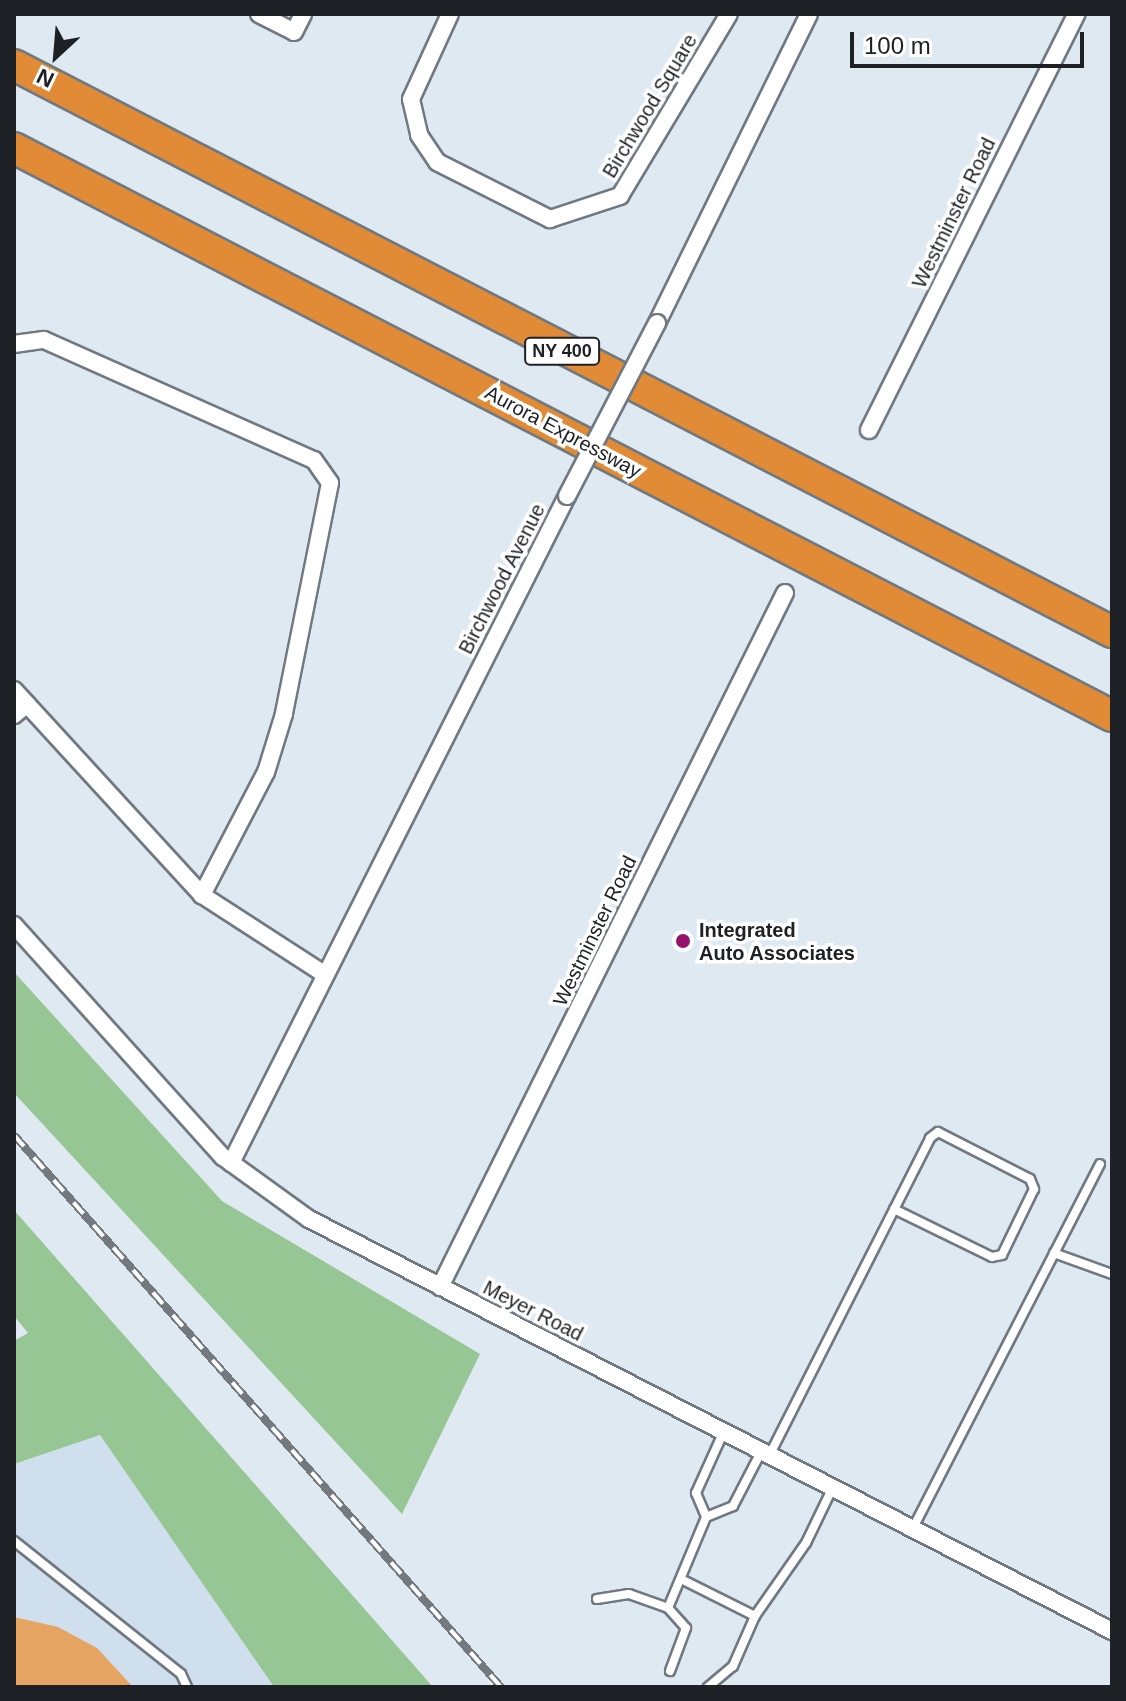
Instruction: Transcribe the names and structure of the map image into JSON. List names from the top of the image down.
{
  "streets": {
    "highway": ["NY 400", "Aurora Expressway"],
    "street": [
      "Birchwood Square",
      "Westminster Road",
      "Birchwood Avenue",
      "Meyer Road"
    ]
  },
  "crossings": [
    ["Westminster Road", "Meyer Road"],
    ["Birchwood Avenue", "Meyer Road"]
  ],
  "places": ["Integrated Auto Associates"],
  "scale_bar": "100 m",
  "north": "bottom left"
}
